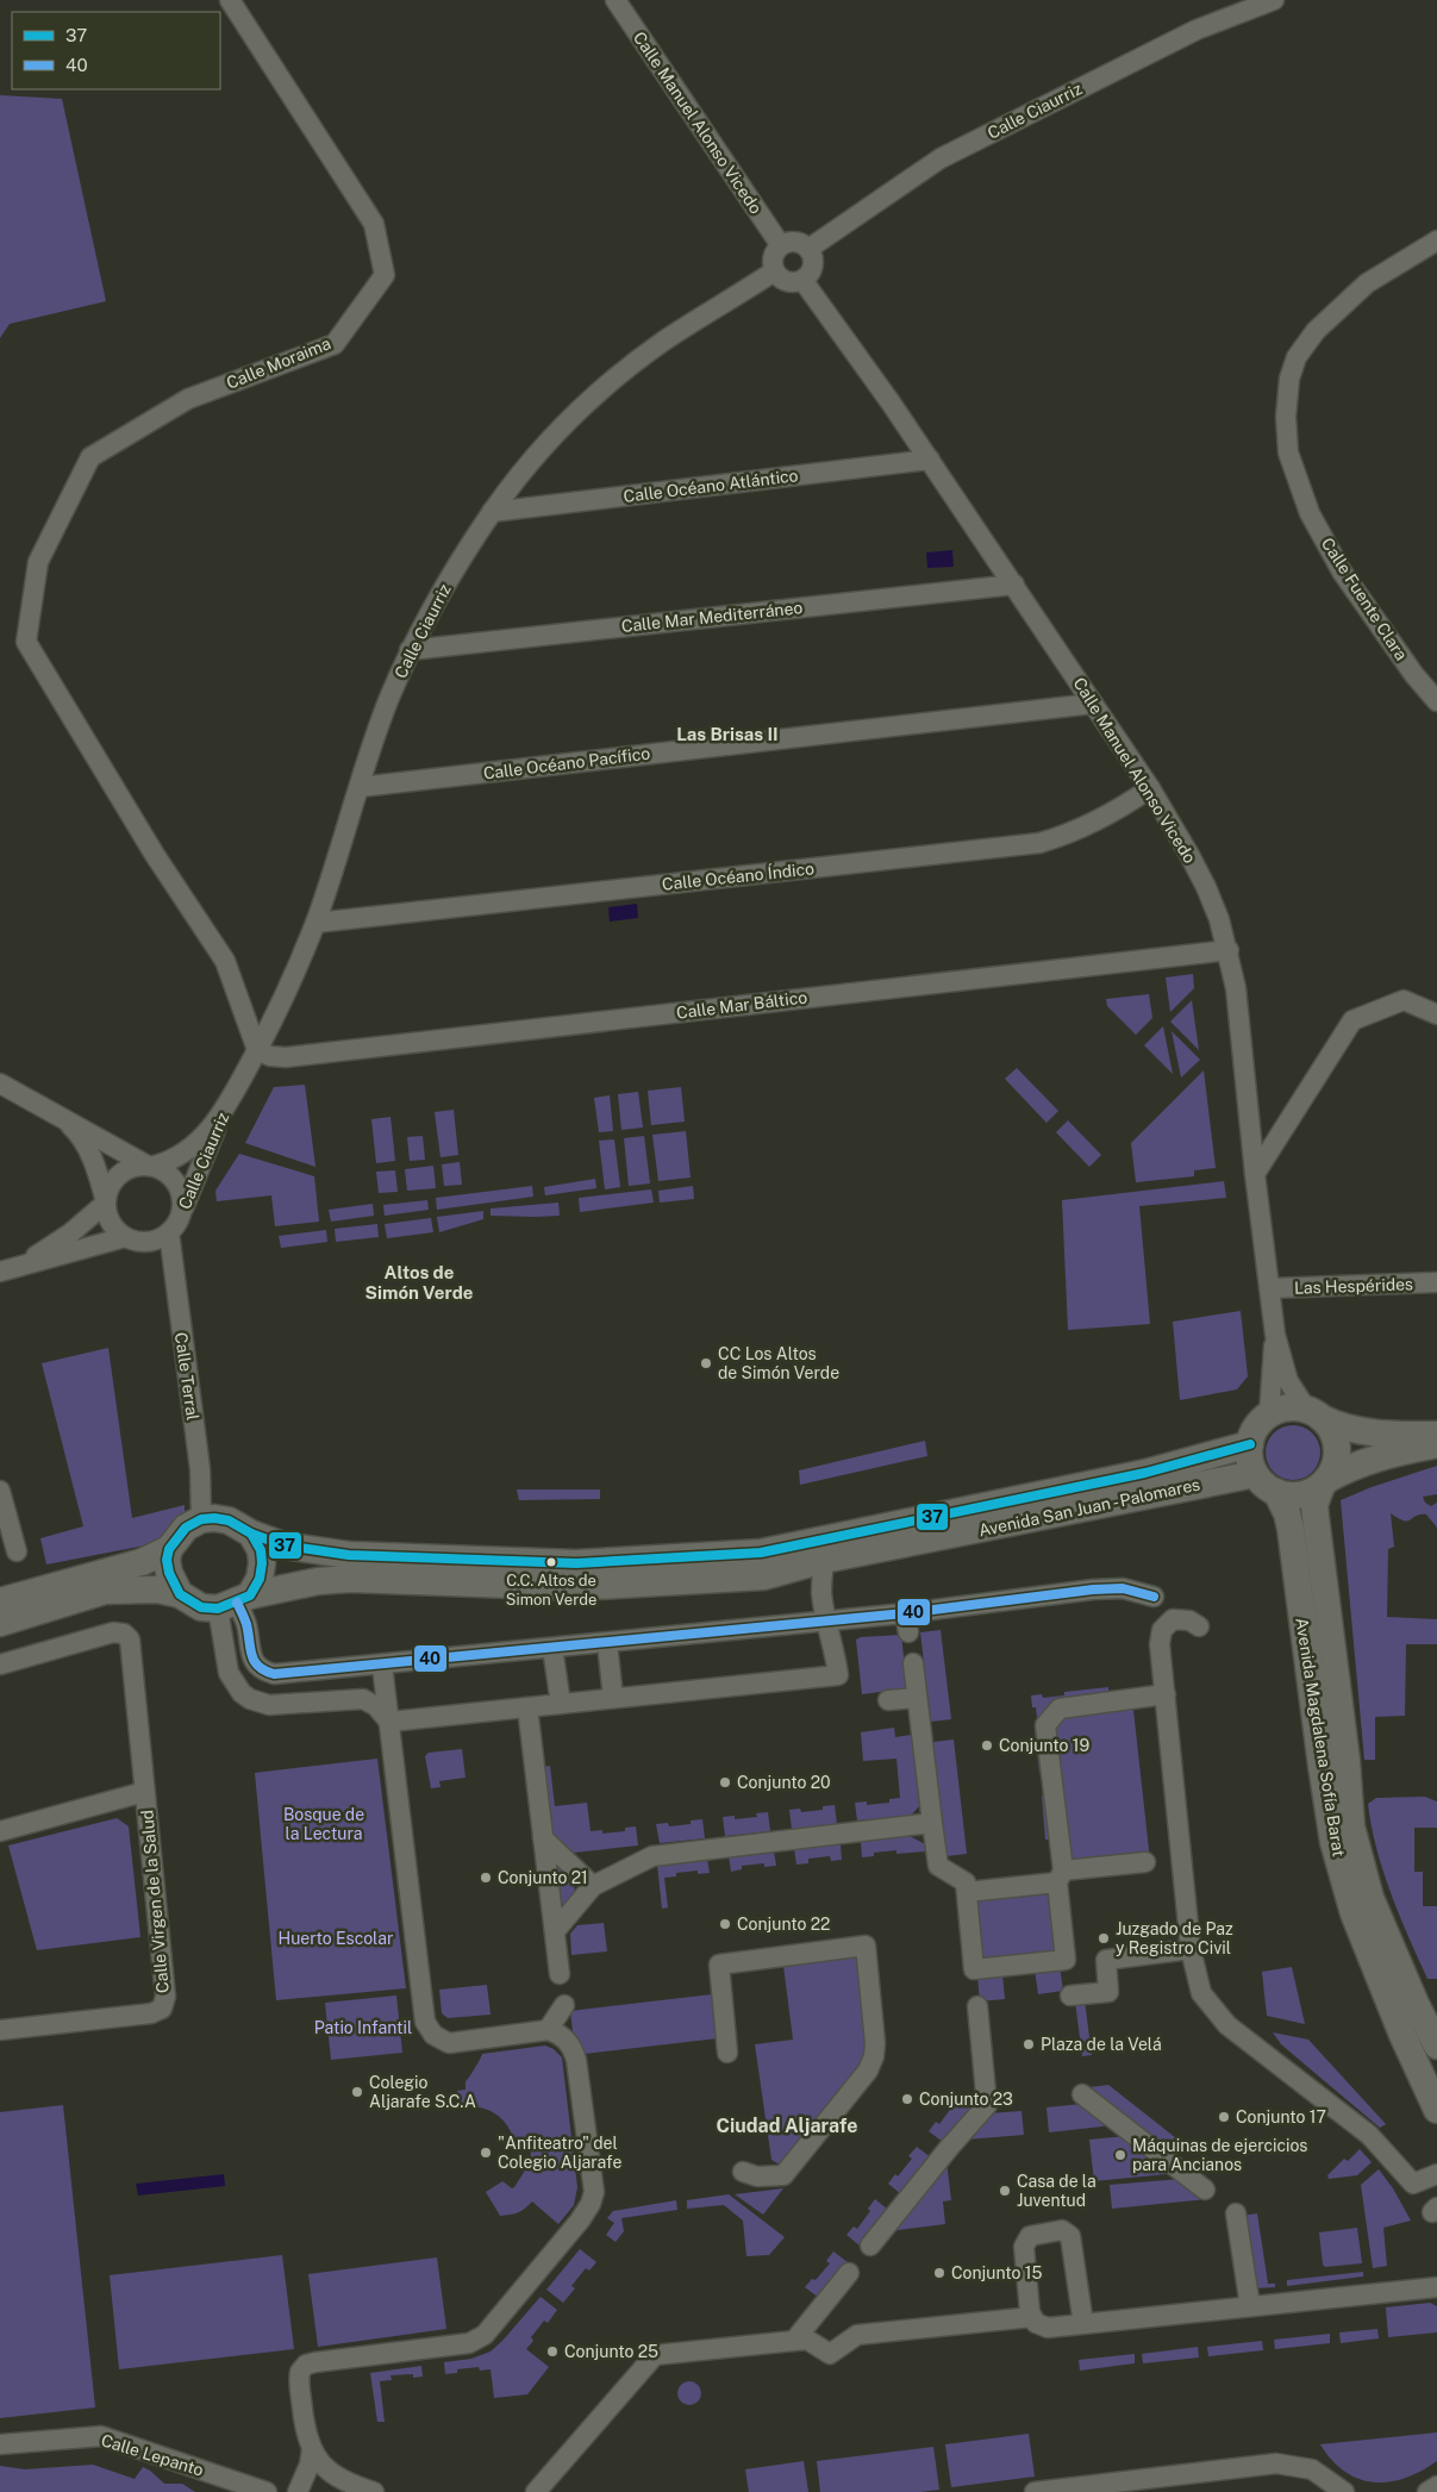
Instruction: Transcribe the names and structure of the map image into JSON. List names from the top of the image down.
{
  "streets": {
    "street": [
      "Calle Ciaurriz",
      "Calle Manuel Alonso Vicedo",
      "Calle Moraima",
      "Calle Océano Atlántico",
      "Calle Fuente Clara",
      "Calle Mar Mediterráneo",
      "Calle Océano Pacífico",
      "Calle Océano Índico",
      "Calle Mar Báltico",
      "Las Hespérides",
      "Calle Terral",
      "Avenida San Juan - Palomares",
      "Avenida Magdalena Sofía Barat",
      "Calle Virgen de la Salud",
      "Calle Lepanto"
    ]
  },
  "crossings": [
    ["Calle Ciaurriz", "Calle Manuel Alonso Vicedo"],
    ["Calle Ciaurriz", "Calle Moraima"],
    ["Calle Ciaurriz", "Calle Océano Atlántico"],
    ["Calle Ciaurriz", "Calle Mar Mediterráneo"],
    ["Calle Ciaurriz", "Calle Océano Pacífico"],
    ["Calle Ciaurriz", "Calle Océano Índico"],
    ["Calle Ciaurriz", "Calle Mar Báltico"],
    ["Calle Ciaurriz", "Calle Terral"],
    ["Calle Manuel Alonso Vicedo", "Calle Océano Atlántico"],
    ["Calle Manuel Alonso Vicedo", "Calle Mar Mediterráneo"],
    ["Calle Manuel Alonso Vicedo", "Calle Océano Pacífico"],
    ["Calle Manuel Alonso Vicedo", "Calle Océano Índico"],
    ["Calle Manuel Alonso Vicedo", "Calle Mar Báltico"],
    ["Calle Manuel Alonso Vicedo", "Las Hespérides"],
    ["Calle Manuel Alonso Vicedo", "Avenida San Juan - Palomares"],
    ["Calle Manuel Alonso Vicedo", "Avenida Magdalena Sofía Barat"],
    ["Calle Moraima", "Calle Mar Báltico"],
    ["Calle Terral", "Avenida San Juan - Palomares"],
    ["Avenida San Juan - Palomares", "Avenida Magdalena Sofía Barat"]
  ],
  "districts": ["Las Brisas II", "Altos de Simón Verde", "Ciudad Aljarafe"],
  "parks": ["Bosque de la Lectura", "Huerto Escolar", "Patio Infantil"],
  "places": [
    "CC Los Altos de Simón Verde",
    "C.C. Altos de Simon Verde",
    "Conjunto 19",
    "Conjunto 20",
    "Conjunto 21",
    "Conjunto 22",
    "Juzgado de Paz y Registro Civil",
    "Plaza de la Velá",
    "Colegio Aljarafe S.C.A",
    "Conjunto 23",
    "Conjunto 17",
    "\"Anfiteatro\" del Colegio Aljarafe",
    "Máquinas de ejercicios para Ancianos",
    "Casa de la Juventud",
    "Conjunto 15",
    "Conjunto 25"
  ],
  "lines": ["transit line 37", "transit line 40"],
  "legend": ["37", "40"]
}
